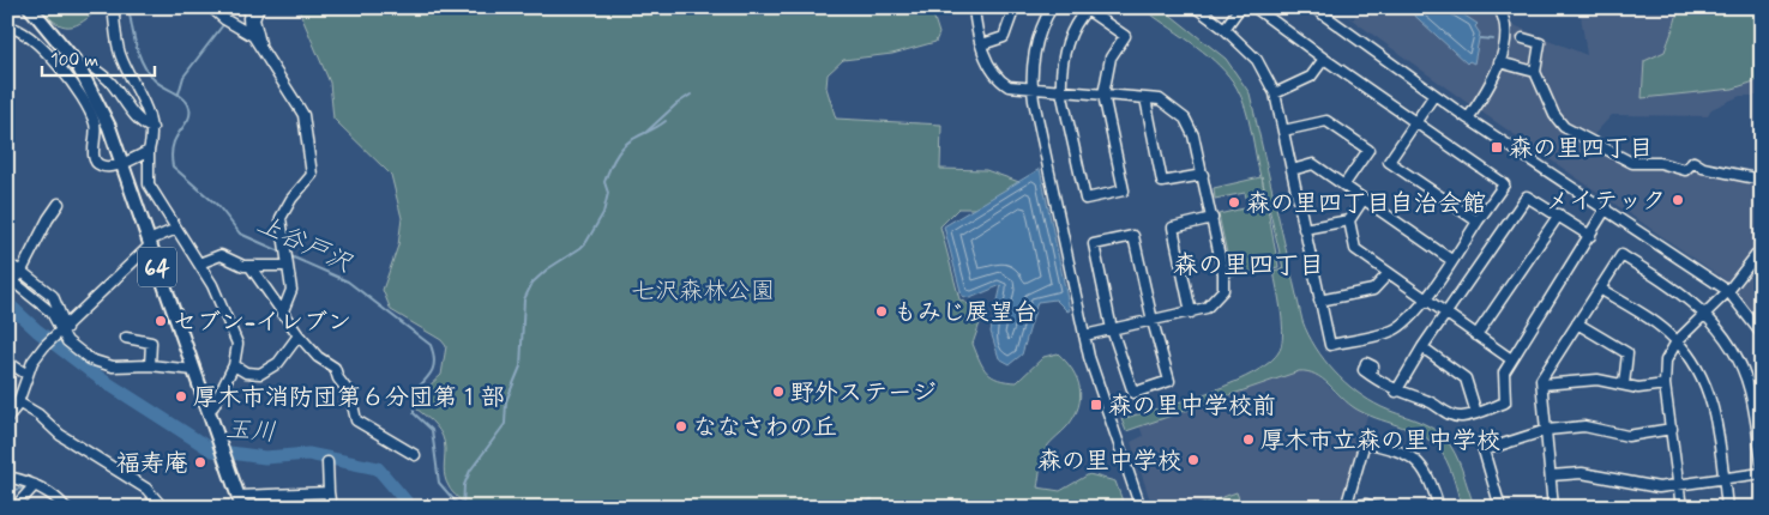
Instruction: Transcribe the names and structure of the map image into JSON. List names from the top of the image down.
{
  "streets": {
    "main road": ["64"]
  },
  "districts": ["森の里四丁目"],
  "water": ["上谷戸沢", "玉川"],
  "parks": ["七沢森林公園"],
  "places": {
    "transit": ["森の里四丁目", "森の里中学校前"],
    "other": [
      "メイテック",
      "森の里四丁目自治会館",
      "もみじ展望台",
      "セブン-イレブン",
      "野外ステージ",
      "厚木市消防団第６分団第１部",
      "ななさわの丘",
      "厚木市立森の里中学校",
      "森の里中学校",
      "福寿庵"
    ]
  },
  "scale_bar": "100 m"
}
